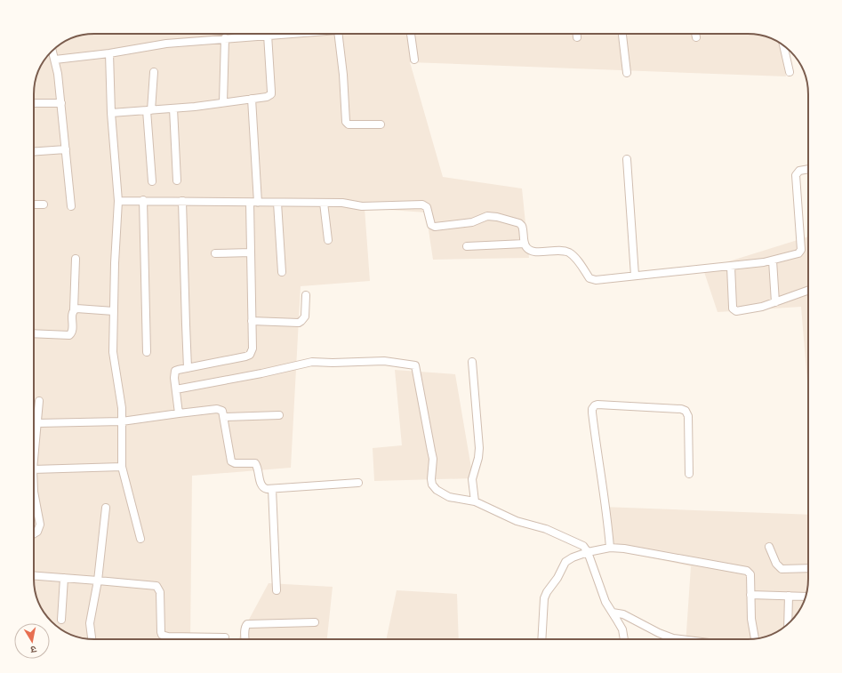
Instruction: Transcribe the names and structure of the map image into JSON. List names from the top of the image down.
{
  "north": "bottom"
}
